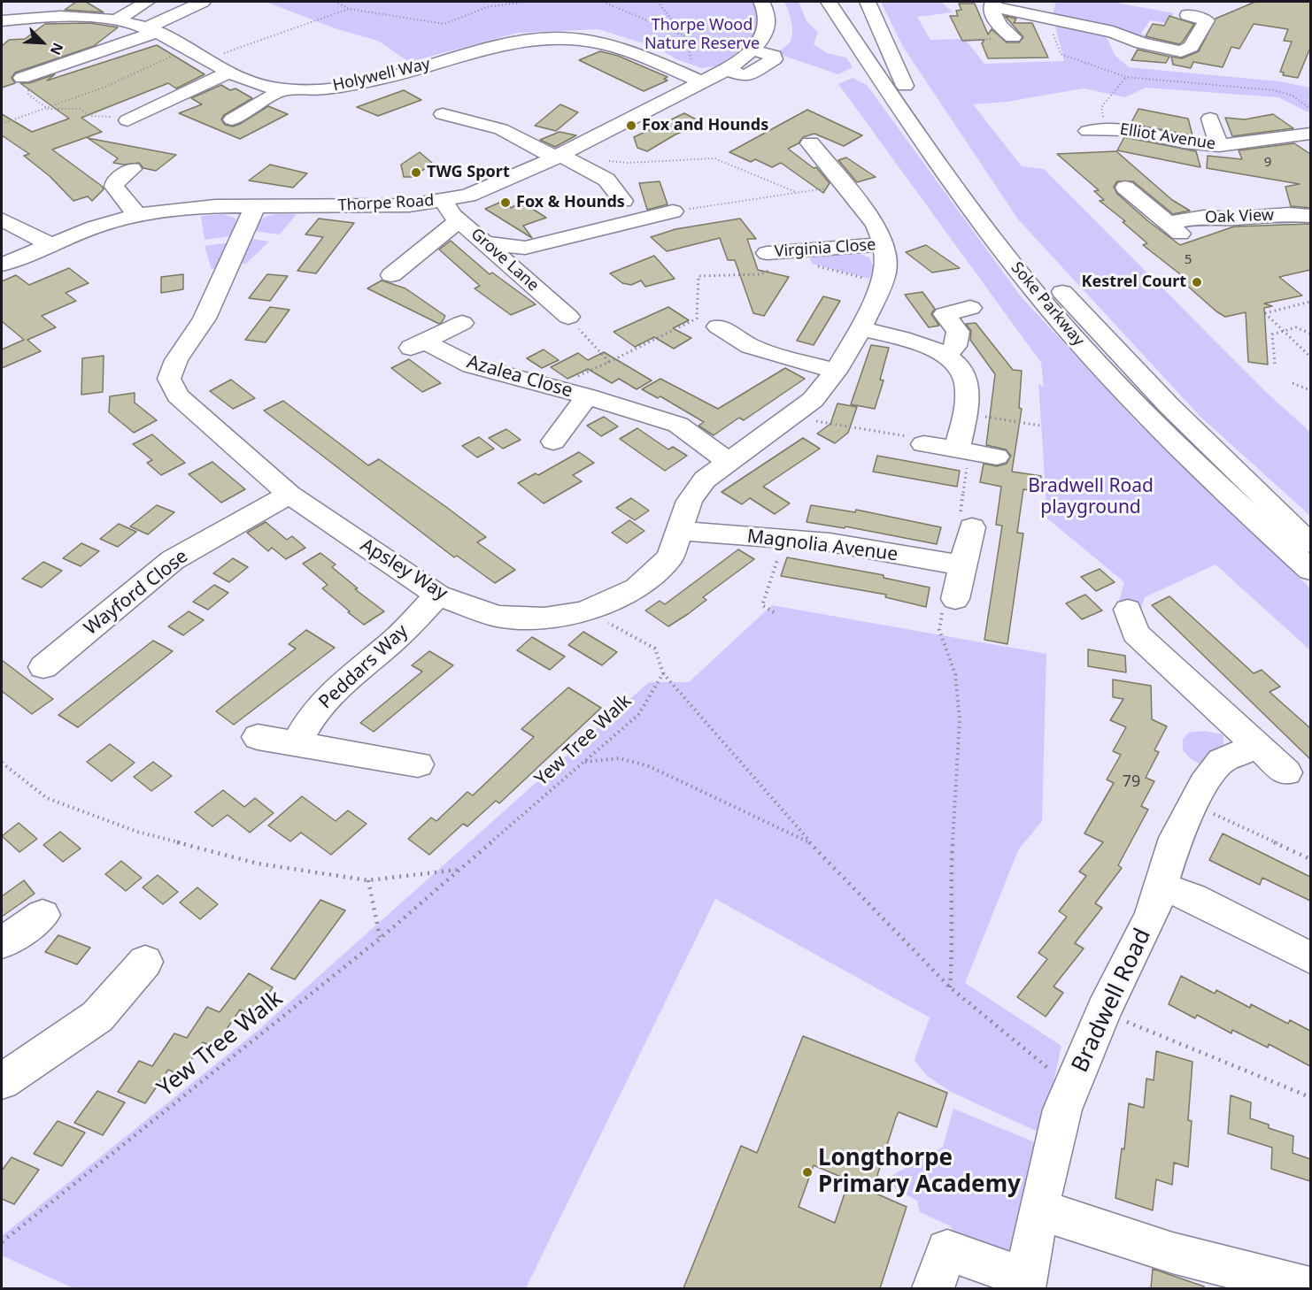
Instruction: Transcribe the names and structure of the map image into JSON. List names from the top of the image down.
{
  "streets": {
    "main road": [
      "Holywell Way",
      "Elliot Avenue",
      "Thorpe Road",
      "Oak View",
      "Virginia Close",
      "Grove Lane",
      "Soke Parkway",
      "Azalea Close",
      "Magnolia Avenue",
      "Apsley Way",
      "Wayford Close",
      "Peddars Way",
      "Bradwell Road"
    ],
    "path": ["Yew Tree Walk"]
  },
  "crossings": [
    ["Holywell Way", "Thorpe Road"],
    ["Thorpe Road", "Grove Lane"],
    ["Thorpe Road", "Apsley Way"],
    ["Virginia Close", "Apsley Way"],
    ["Azalea Close", "Apsley Way"],
    ["Magnolia Avenue", "Apsley Way"],
    ["Apsley Way", "Wayford Close"],
    ["Apsley Way", "Peddars Way"]
  ],
  "parks": ["Thorpe Wood Nature Reserve", "Bradwell Road playground"],
  "places": [
    "Fox and Hounds",
    "TWG Sport",
    "Fox & Hounds",
    "Kestrel Court",
    "Longthorpe Primary Academy"
  ],
  "house_numbers": ["9", "5", "79"],
  "north": "bottom right"
}
